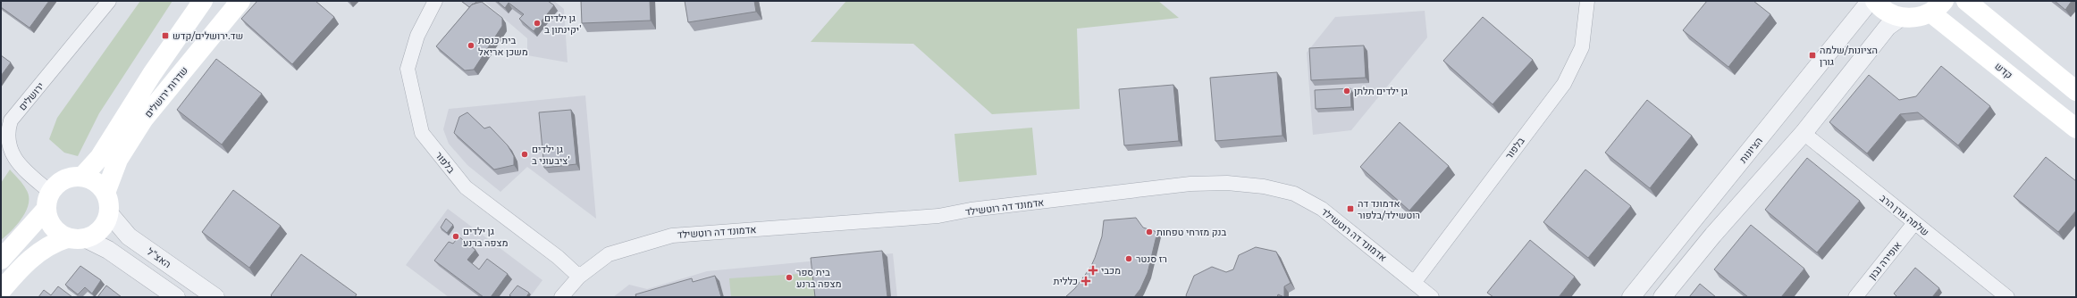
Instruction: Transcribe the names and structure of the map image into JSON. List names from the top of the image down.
{
  "streets": {
    "main road": ["קדש", "שדרות ירושלים"],
    "street": [
      "ירושלים",
      "בלפור",
      "הציונות",
      "אדמונד דה רוטשילד",
      "שלמה גורן הרב",
      "האצ\"ל",
      "אופירה נבון"
    ]
  },
  "crossings": [
    ["שדרות ירושלים", "ירושלים"],
    ["שדרות ירושלים", "האצ\"ל"],
    ["ירושלים", "האצ\"ל"],
    ["בלפור", "אדמונד דה רוטשילד"],
    ["שלמה גורן הרב", "אופירה נבון"]
  ],
  "places": {
    "other": [
      "גן ילדים יקינתון ב'",
      "בית כנסת משכן אריאל",
      "גן ילדים תלתן",
      "גן ילדים ציבעוני ב'",
      "בנק מזרחי טפחות",
      "גן ילדים מצפה ברנע",
      "רז סנטר",
      "בית ספר מצפה ברנע"
    ],
    "transit": ["שד.ירושלים/קדש", "הציונות/שלמה גורן", "אדמונד דה רוטשילד/בלפור"],
    "health": ["מכבי", "כללית"]
  }
}
